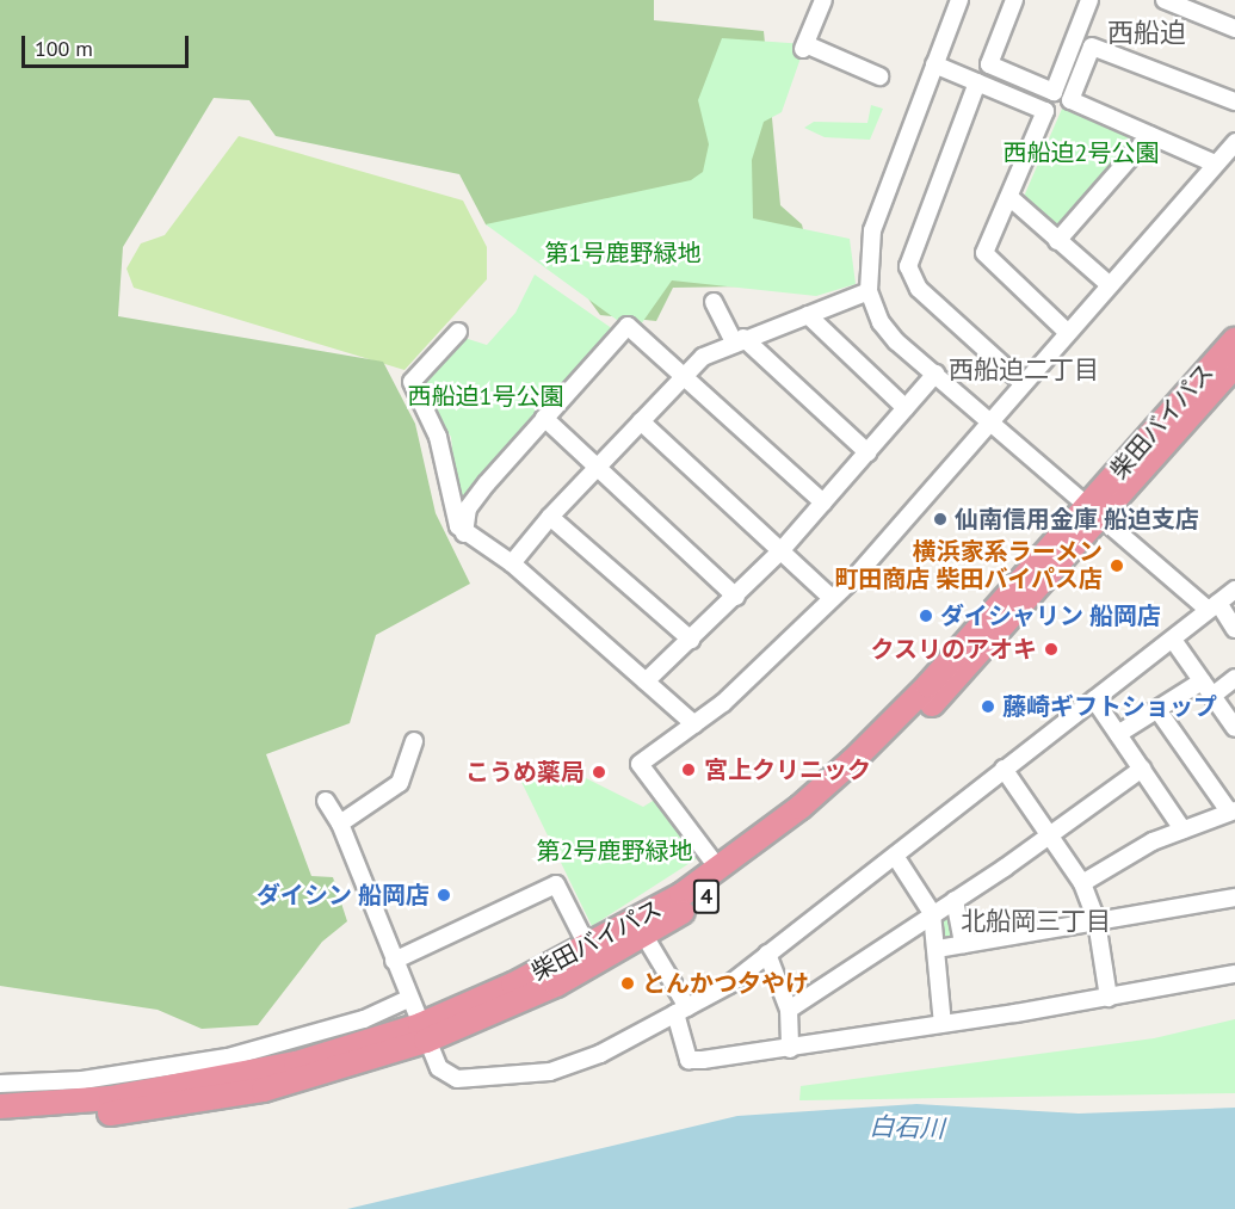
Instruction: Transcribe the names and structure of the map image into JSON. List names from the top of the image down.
{
  "streets": {
    "highway": ["柴田バイパス", "4"]
  },
  "districts": ["西船迫", "西船迫二丁目", "北船岡三丁目"],
  "water": ["白石川"],
  "parks": [
    "西船迫2号公園",
    "第1号鹿野緑地",
    "西船迫1号公園",
    "第2号鹿野緑地"
  ],
  "places": [
    "仙南信用金庫 船迫支店",
    "横浜家系ラーメン 町田商店 柴田バイパス店",
    "ダイシャリン 船岡店",
    "クスリのアオキ",
    "藤崎ギフトショップ",
    "宮上クリニック",
    "こうめ薬局",
    "ダイシン 船岡店",
    "とんかつ夕やけ"
  ],
  "scale_bar": "100 m"
}
